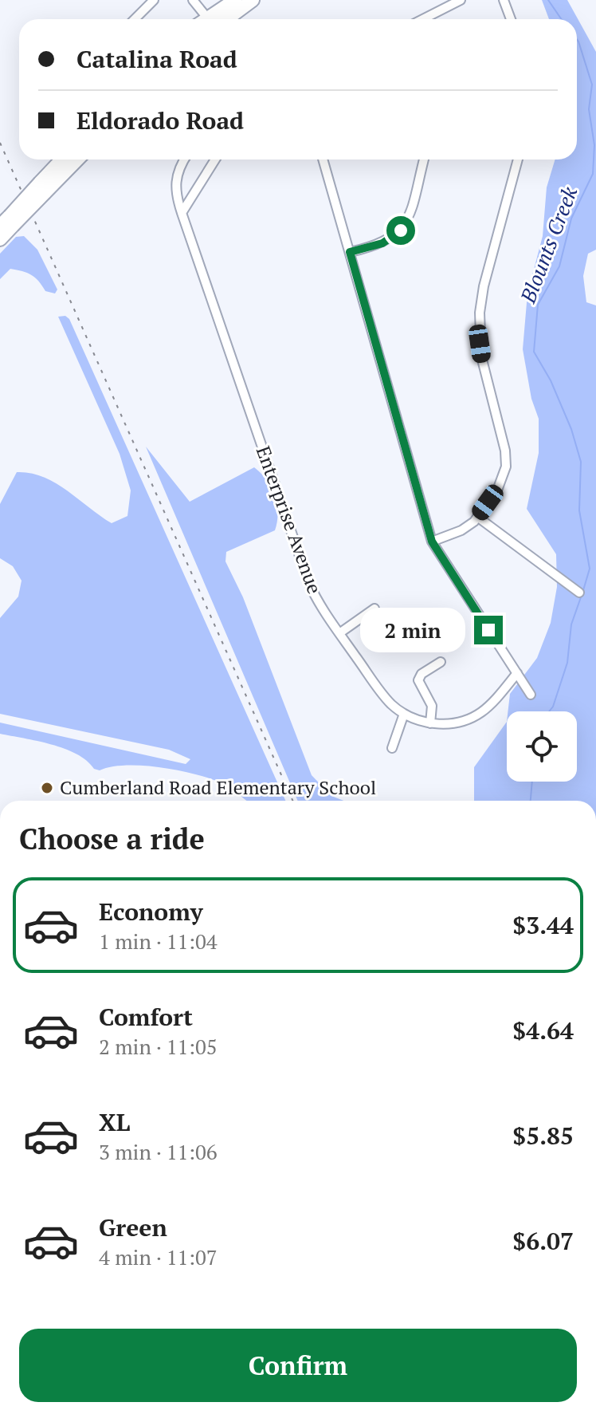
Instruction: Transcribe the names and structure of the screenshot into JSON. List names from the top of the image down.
{
  "streets": {
    "street": ["Enterprise Avenue"]
  },
  "water": ["Blounts Creek"],
  "places": ["Cumberland Road Elementary School"],
  "page": {
    "banner": ["Catalina Road", "Eldorado Road"],
    "bubble": "2 min",
    "heading": "Choose a ride",
    "list": [
      {
        "name": "Economy",
        "note": "1 min · 11:04",
        "value": "$3.44"
      },
      {
        "name": "Comfort",
        "note": "2 min · 11:05",
        "value": "$4.64"
      },
      {
        "name": "XL",
        "note": "3 min · 11:06",
        "value": "$5.85"
      },
      {
        "name": "Green",
        "note": "4 min · 11:07",
        "value": "$6.07"
      }
    ],
    "buttons": "Confirm"
  }
}
